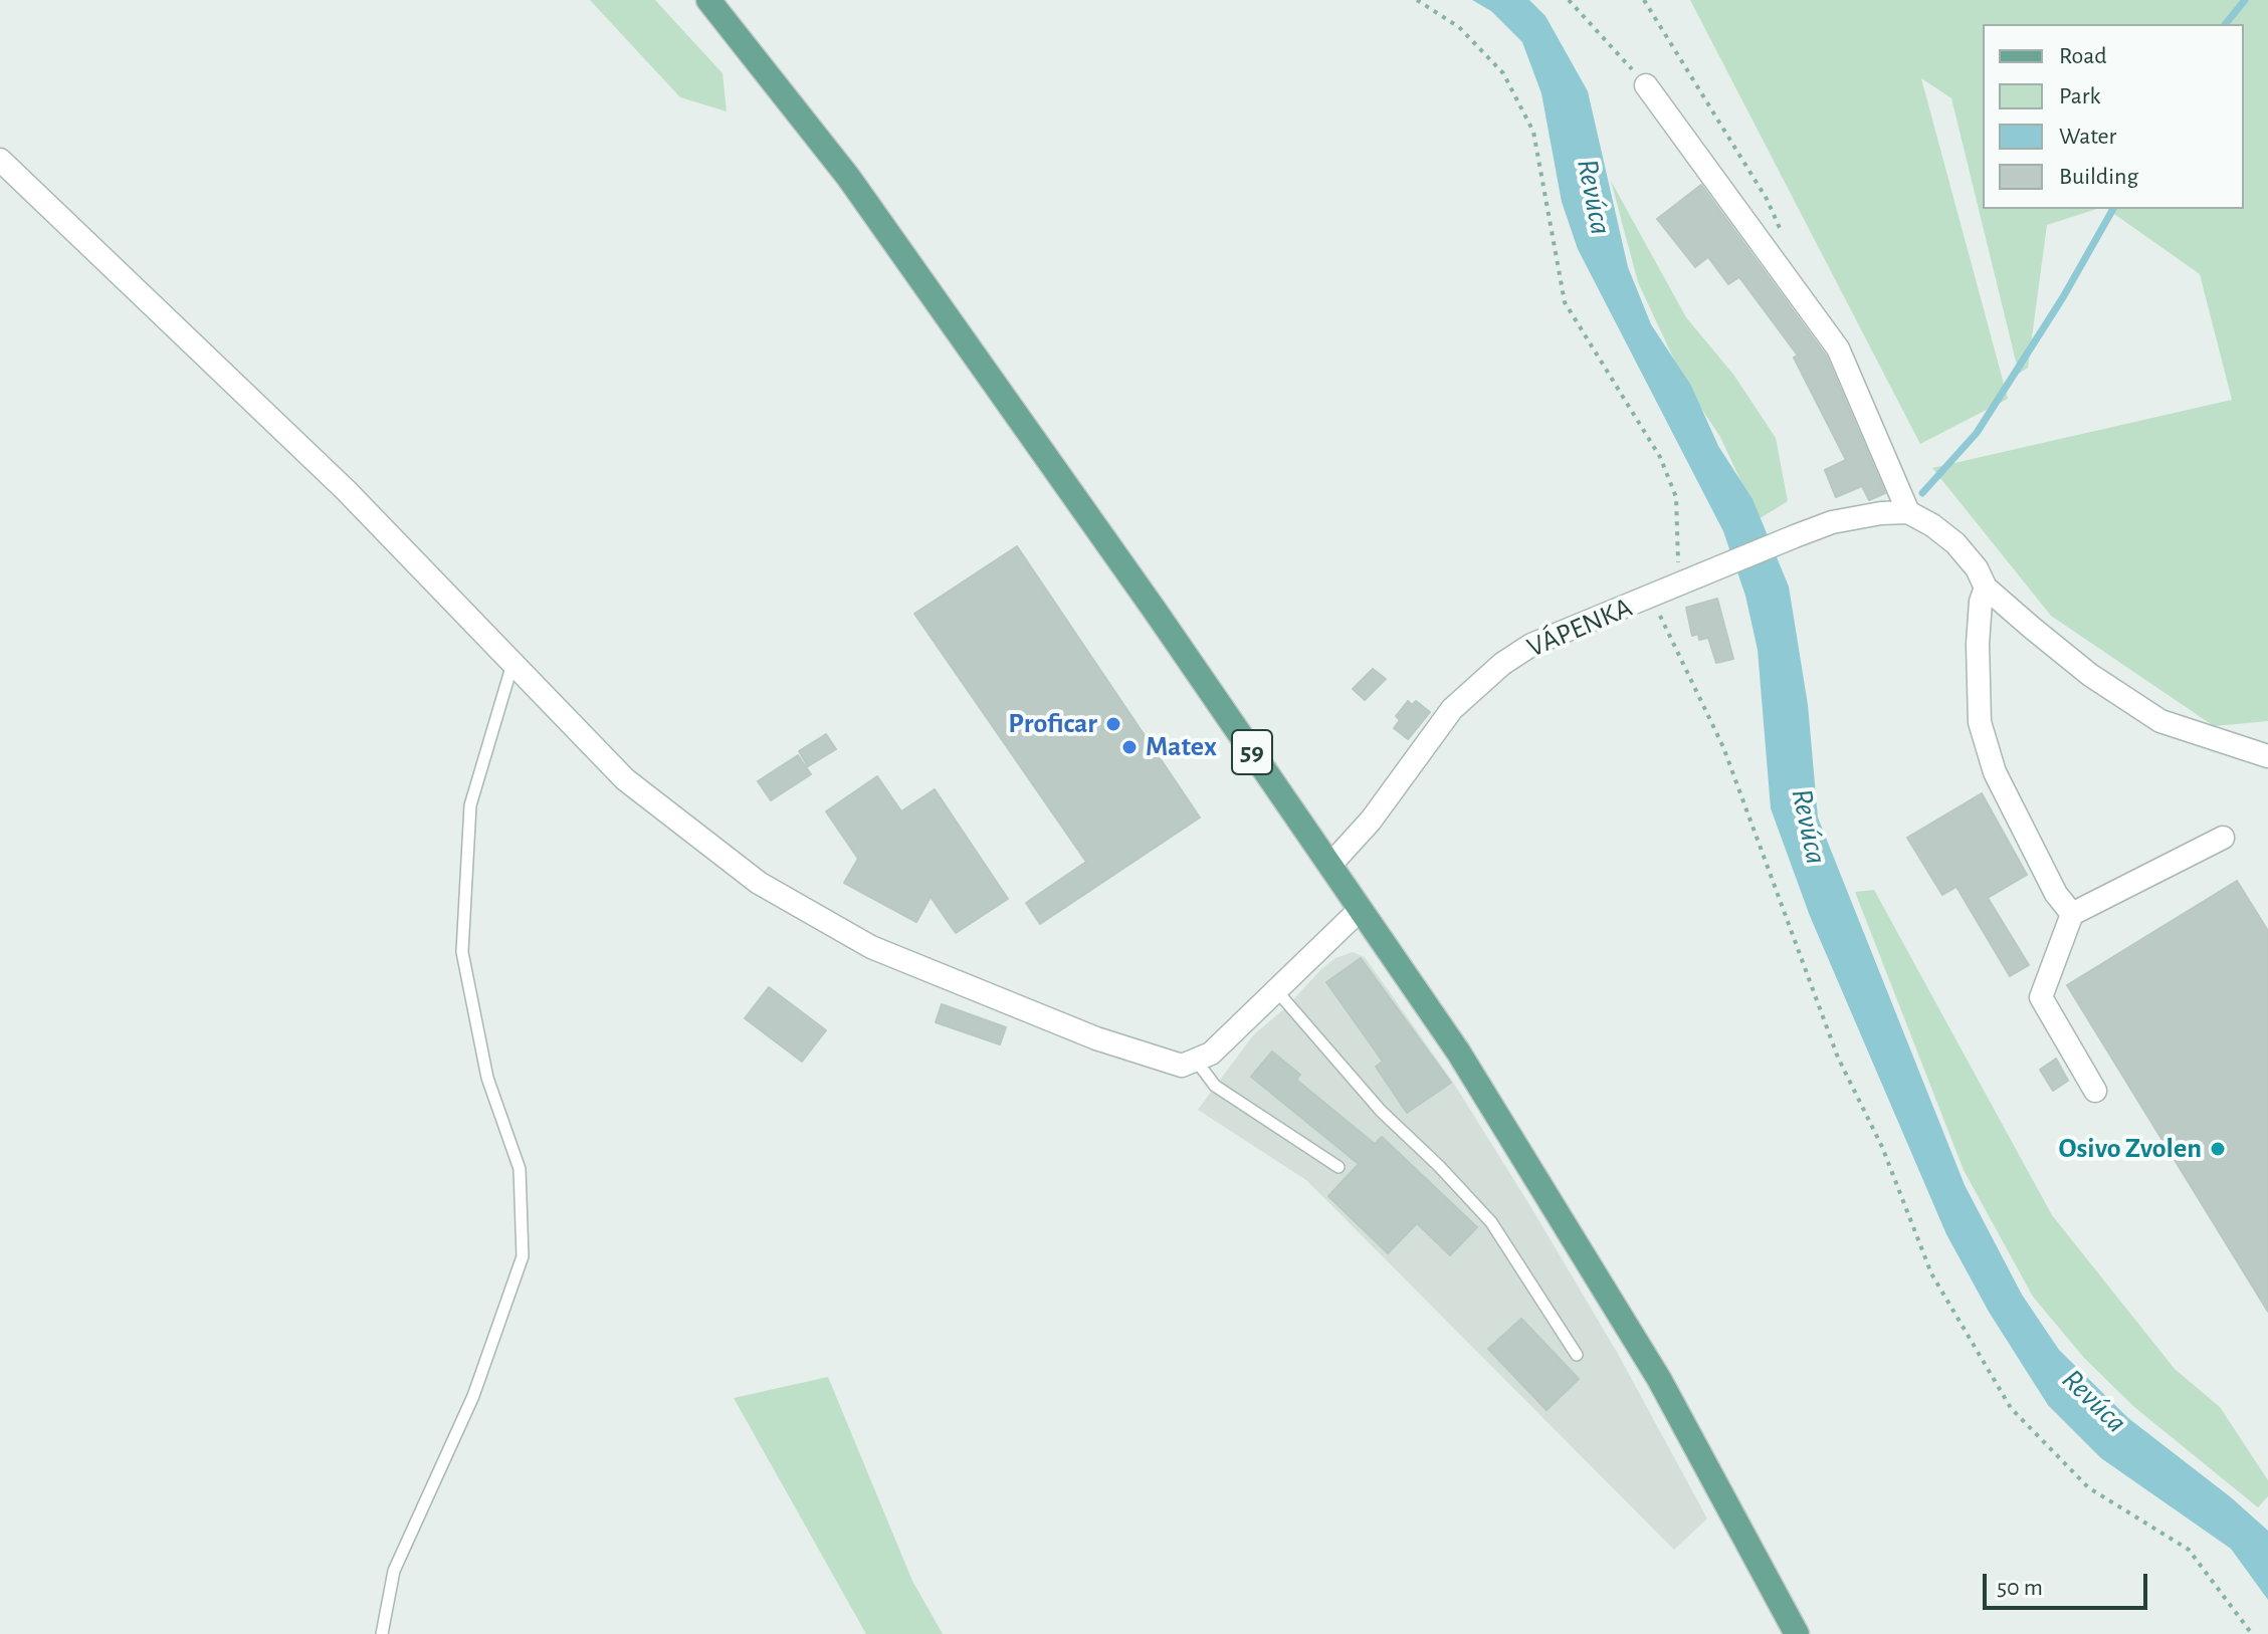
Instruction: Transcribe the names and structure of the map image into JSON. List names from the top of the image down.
{
  "streets": {
    "main road": ["59"],
    "street": ["VÁPENKA"]
  },
  "crossings": [
    ["VÁPENKA", "59"]
  ],
  "water": ["Revúca"],
  "places": ["Proficar", "Matex", "Osivo Zvolen"],
  "legend": [
    "Road",
    "Park",
    "Water",
    "Building"
  ],
  "scale_bar": "50 m"
}
